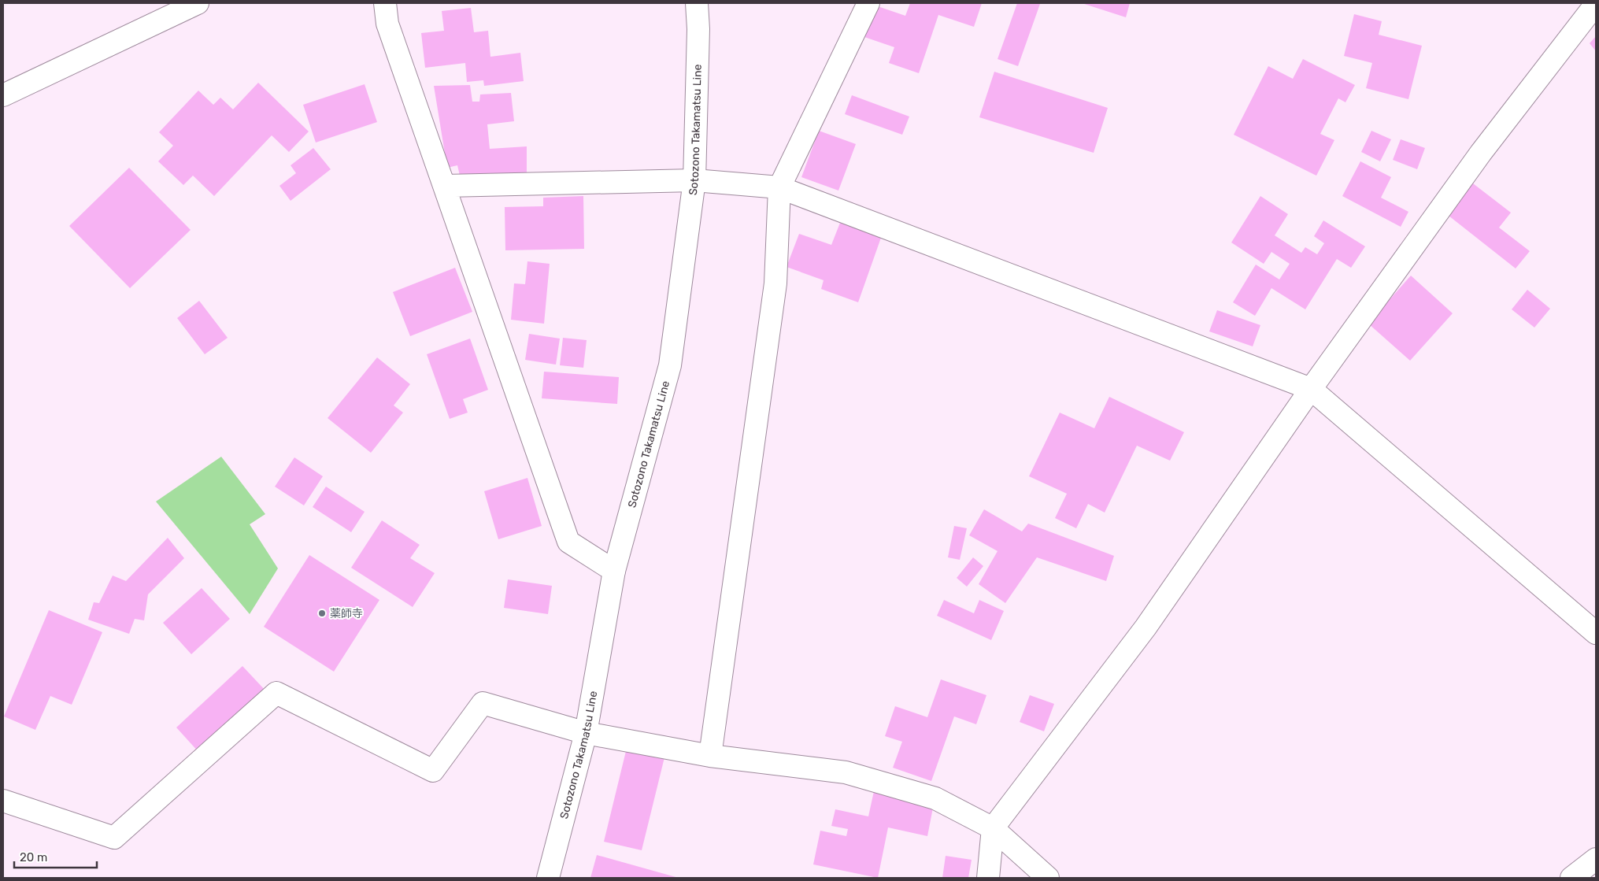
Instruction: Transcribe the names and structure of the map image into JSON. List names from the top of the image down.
{
  "streets": {
    "street": ["Sotozono Takamatsu Line"]
  },
  "places": ["薬師寺"],
  "scale_bar": "20 m"
}
